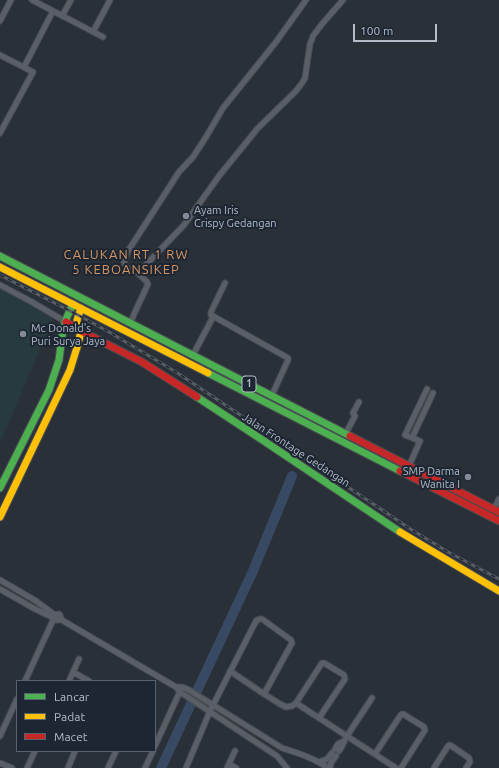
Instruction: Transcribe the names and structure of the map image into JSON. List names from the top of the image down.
{
  "streets": {
    "main road": ["1", "Jalan Frontage Gedangan"]
  },
  "districts": ["CALUKAN RT 1 RW 5 KEBOANSIKEP"],
  "places": ["Ayam Iris Crispy Gedangan", "Mc Donald's Puri Surya Jaya", "SMP Darma Wanita I"],
  "legend": ["Lancar", "Padat", "Macet"],
  "scale_bar": "100 m"
}
